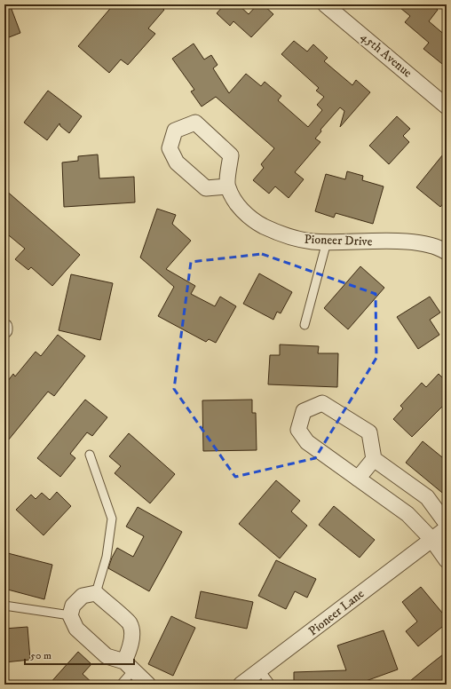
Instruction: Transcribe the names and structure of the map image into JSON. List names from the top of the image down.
{
  "streets": {
    "street": ["45th Avenue", "Pioneer Drive", "Pioneer Lane"]
  },
  "scale_bar": "50 m"
}
